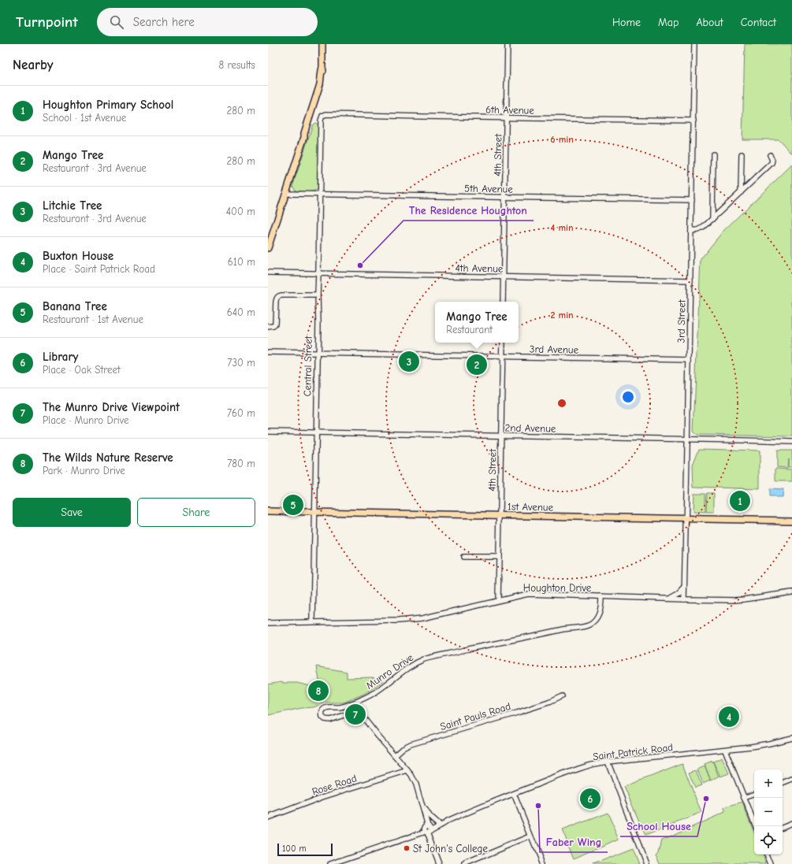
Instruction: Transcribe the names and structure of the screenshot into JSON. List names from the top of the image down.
{
  "streets": {
    "main road": ["1st Avenue"],
    "street": [
      "6th Avenue",
      "4th Street",
      "5th Avenue",
      "4th Avenue",
      "3rd Street",
      "3rd Avenue",
      "Central Street",
      "2nd Avenue",
      "Houghton Drive",
      "Munro Drive",
      "Saint Pauls Road",
      "Saint Patrick Road",
      "Rose Road"
    ]
  },
  "crossings": [
    ["6th Avenue", "4th Street"],
    ["6th Avenue", "3rd Street"],
    ["6th Avenue", "Central Street"],
    ["4th Street", "5th Avenue"],
    ["4th Street", "4th Avenue"],
    ["4th Street", "3rd Avenue"],
    ["4th Street", "2nd Avenue"],
    ["4th Street", "1st Avenue"],
    ["4th Street", "Houghton Drive"],
    ["5th Avenue", "3rd Street"],
    ["5th Avenue", "Central Street"],
    ["4th Avenue", "3rd Street"],
    ["4th Avenue", "Central Street"],
    ["3rd Street", "3rd Avenue"],
    ["3rd Street", "2nd Avenue"],
    ["3rd Street", "1st Avenue"],
    ["3rd Street", "Houghton Drive"],
    ["3rd Avenue", "Central Street"],
    ["Central Street", "2nd Avenue"],
    ["Central Street", "1st Avenue"],
    ["Central Street", "Houghton Drive"],
    ["Houghton Drive", "Munro Drive"],
    ["Munro Drive", "Saint Pauls Road"],
    ["Munro Drive", "Rose Road"]
  ],
  "places": [
    "The Residence Houghton",
    "School House",
    "Faber Wing",
    "St John's College"
  ],
  "scale_bar": "100 m",
  "page": {
    "header": "Turnpoint",
    "search": "Search here",
    "nav": [
      "Home",
      "Map",
      "About",
      "Contact"
    ],
    "heading": ["Nearby", "8 results"],
    "list": [
      {
        "mark": "1",
        "name": "Houghton Primary School",
        "note": "School · 1st Avenue",
        "value": "280 m"
      },
      {
        "mark": "2",
        "name": "Mango Tree",
        "note": "Restaurant · 3rd Avenue",
        "value": "280 m"
      },
      {
        "mark": "3",
        "name": "Litchie Tree",
        "note": "Restaurant · 3rd Avenue",
        "value": "400 m"
      },
      {
        "mark": "4",
        "name": "Buxton House",
        "note": "Place · Saint Patrick Road",
        "value": "610 m"
      },
      {
        "mark": "5",
        "name": "Banana Tree",
        "note": "Restaurant · 1st Avenue",
        "value": "640 m"
      },
      {
        "mark": "6",
        "name": "Library",
        "note": "Place · Oak Street",
        "value": "730 m"
      },
      {
        "mark": "7",
        "name": "The Munro Drive Viewpoint",
        "note": "Place · Munro Drive",
        "value": "760 m"
      },
      {
        "mark": "8",
        "name": "The Wilds Nature Reserve",
        "note": "Park · Munro Drive",
        "value": "780 m"
      }
    ],
    "popup": ["Mango Tree", "Restaurant"],
    "pins": [
      "3",
      "2",
      "1",
      "5",
      "8",
      "7",
      "4",
      "6"
    ],
    "buttons": ["Save", "Share"],
    "map_buttons": ["+", "−"],
    "scale": "100 m"
  },
  "rings": ["6 min", "4 min", "2 min"]
}
